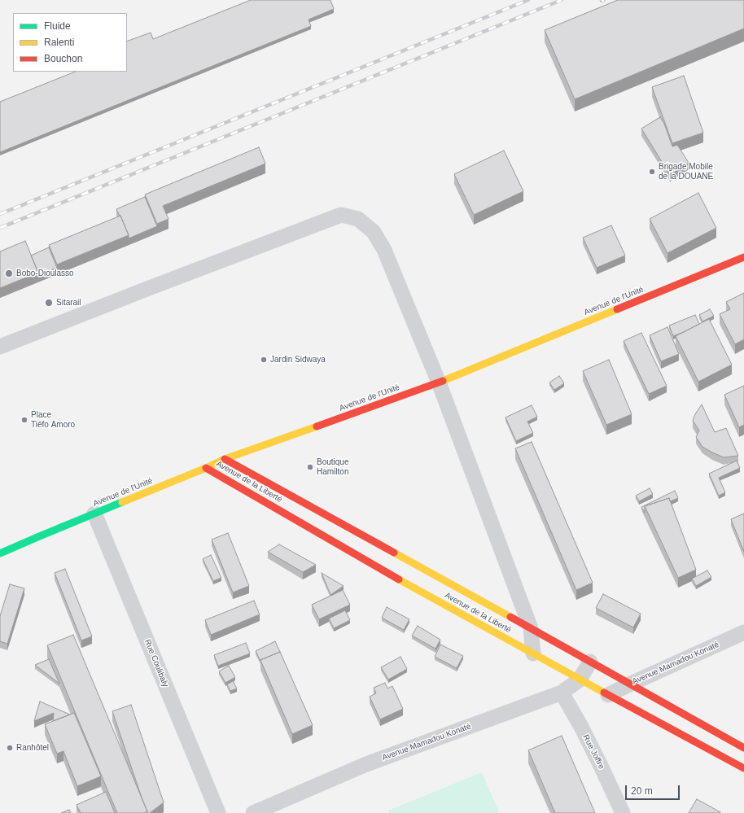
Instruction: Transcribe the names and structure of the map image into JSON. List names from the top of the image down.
{
  "streets": {
    "main road": ["Avenue de l'Unité", "Avenue de la Liberté"],
    "street": ["Rue Coulibaly", "Avenue Mamadou Konaté", "Rue Joffre"]
  },
  "crossings": [
    ["Avenue de l'Unité", "Avenue de la Liberté"],
    ["Avenue de l'Unité", "Rue Coulibaly"],
    ["Avenue de la Liberté", "Avenue Mamadou Konaté"],
    ["Avenue Mamadou Konaté", "Rue Joffre"]
  ],
  "places": [
    "Brigade Mobile de la DOUANE",
    "Bobo-Dioulasso",
    "Sitarail",
    "Jardin Sidwaya",
    "Place Tiéfo Amoro",
    "Boutique Hamilton",
    "Ranhôtel"
  ],
  "legend": ["Fluide", "Ralenti", "Bouchon"],
  "scale_bar": "20 m"
}
